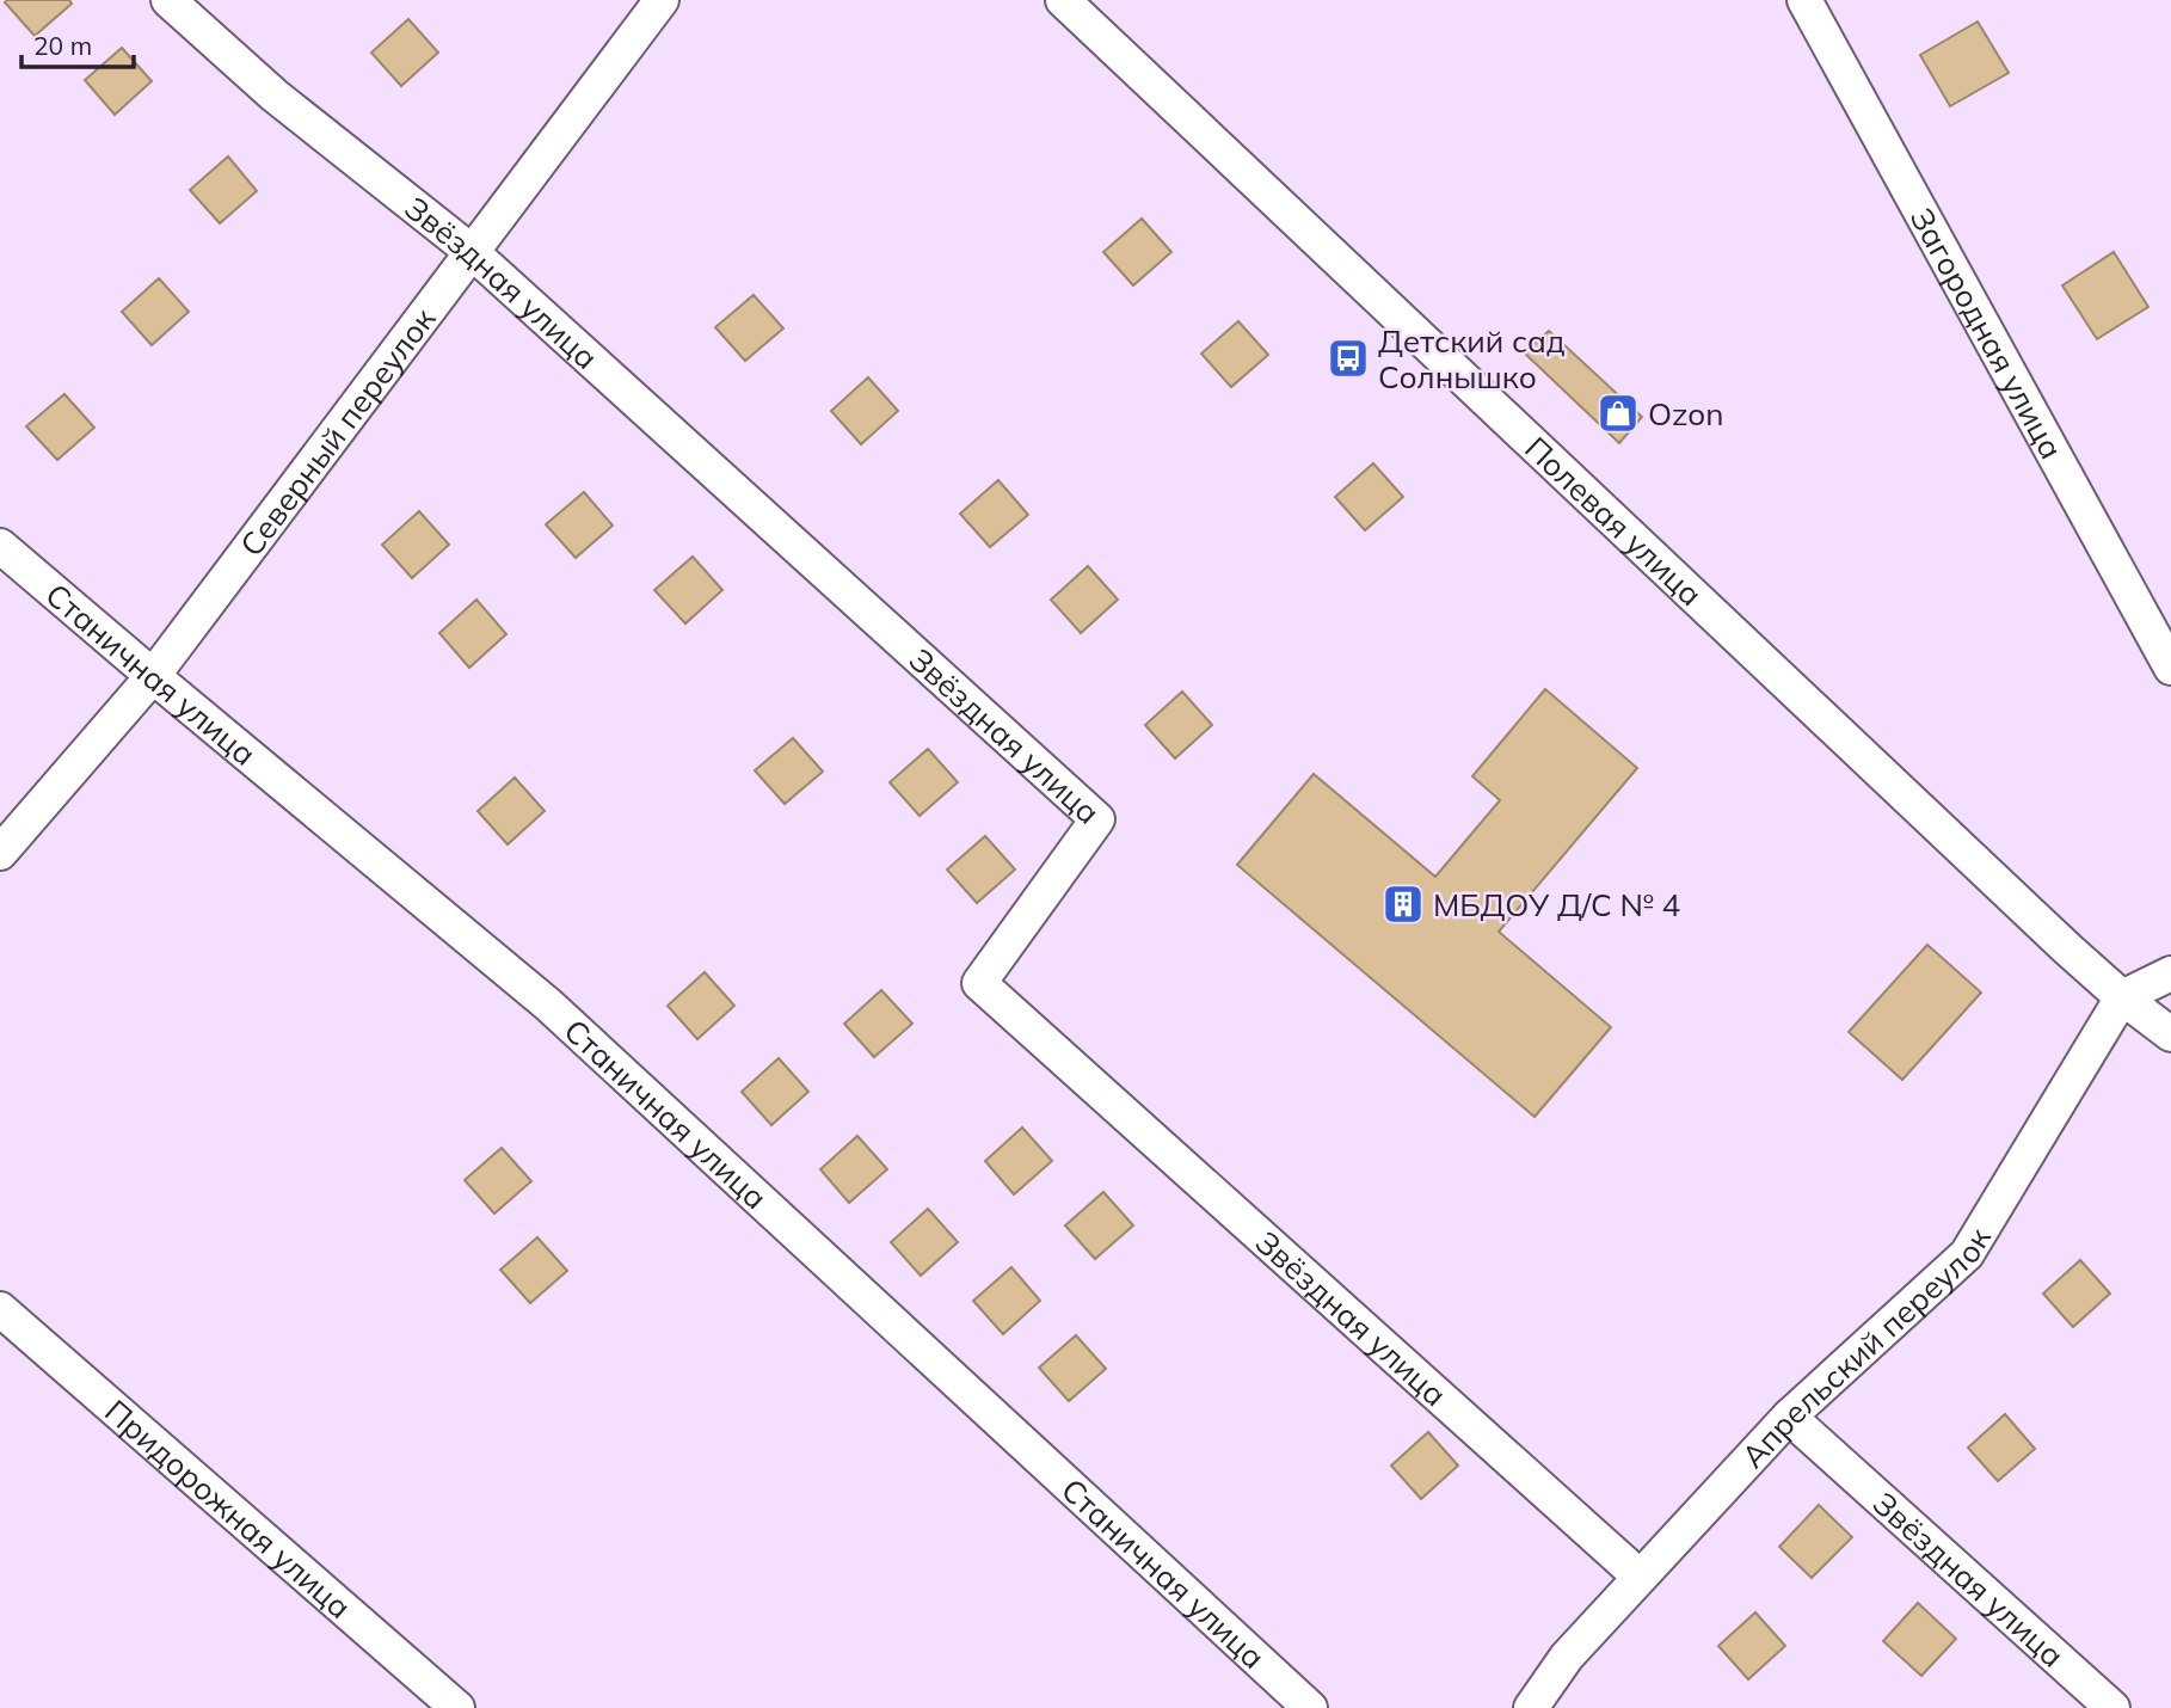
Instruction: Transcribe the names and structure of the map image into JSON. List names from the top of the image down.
{
  "streets": {
    "street": [
      "Звёздная улица",
      "Загородная улица",
      "Северный переулок",
      "Полевая улица",
      "Станичная улица",
      "Апрельский переулок",
      "Придорожная улица"
    ]
  },
  "crossings": [
    ["Звёздная улица", "Северный переулок"],
    ["Звёздная улица", "Апрельский переулок"],
    ["Северный переулок", "Станичная улица"],
    ["Полевая улица", "Апрельский переулок"]
  ],
  "places": {
    "bus stop": ["Детский сад Солнышко"],
    "shop": ["Ozon"],
    "building": ["МБДОУ Д/С № 4"]
  },
  "scale_bar": "20 m"
}
